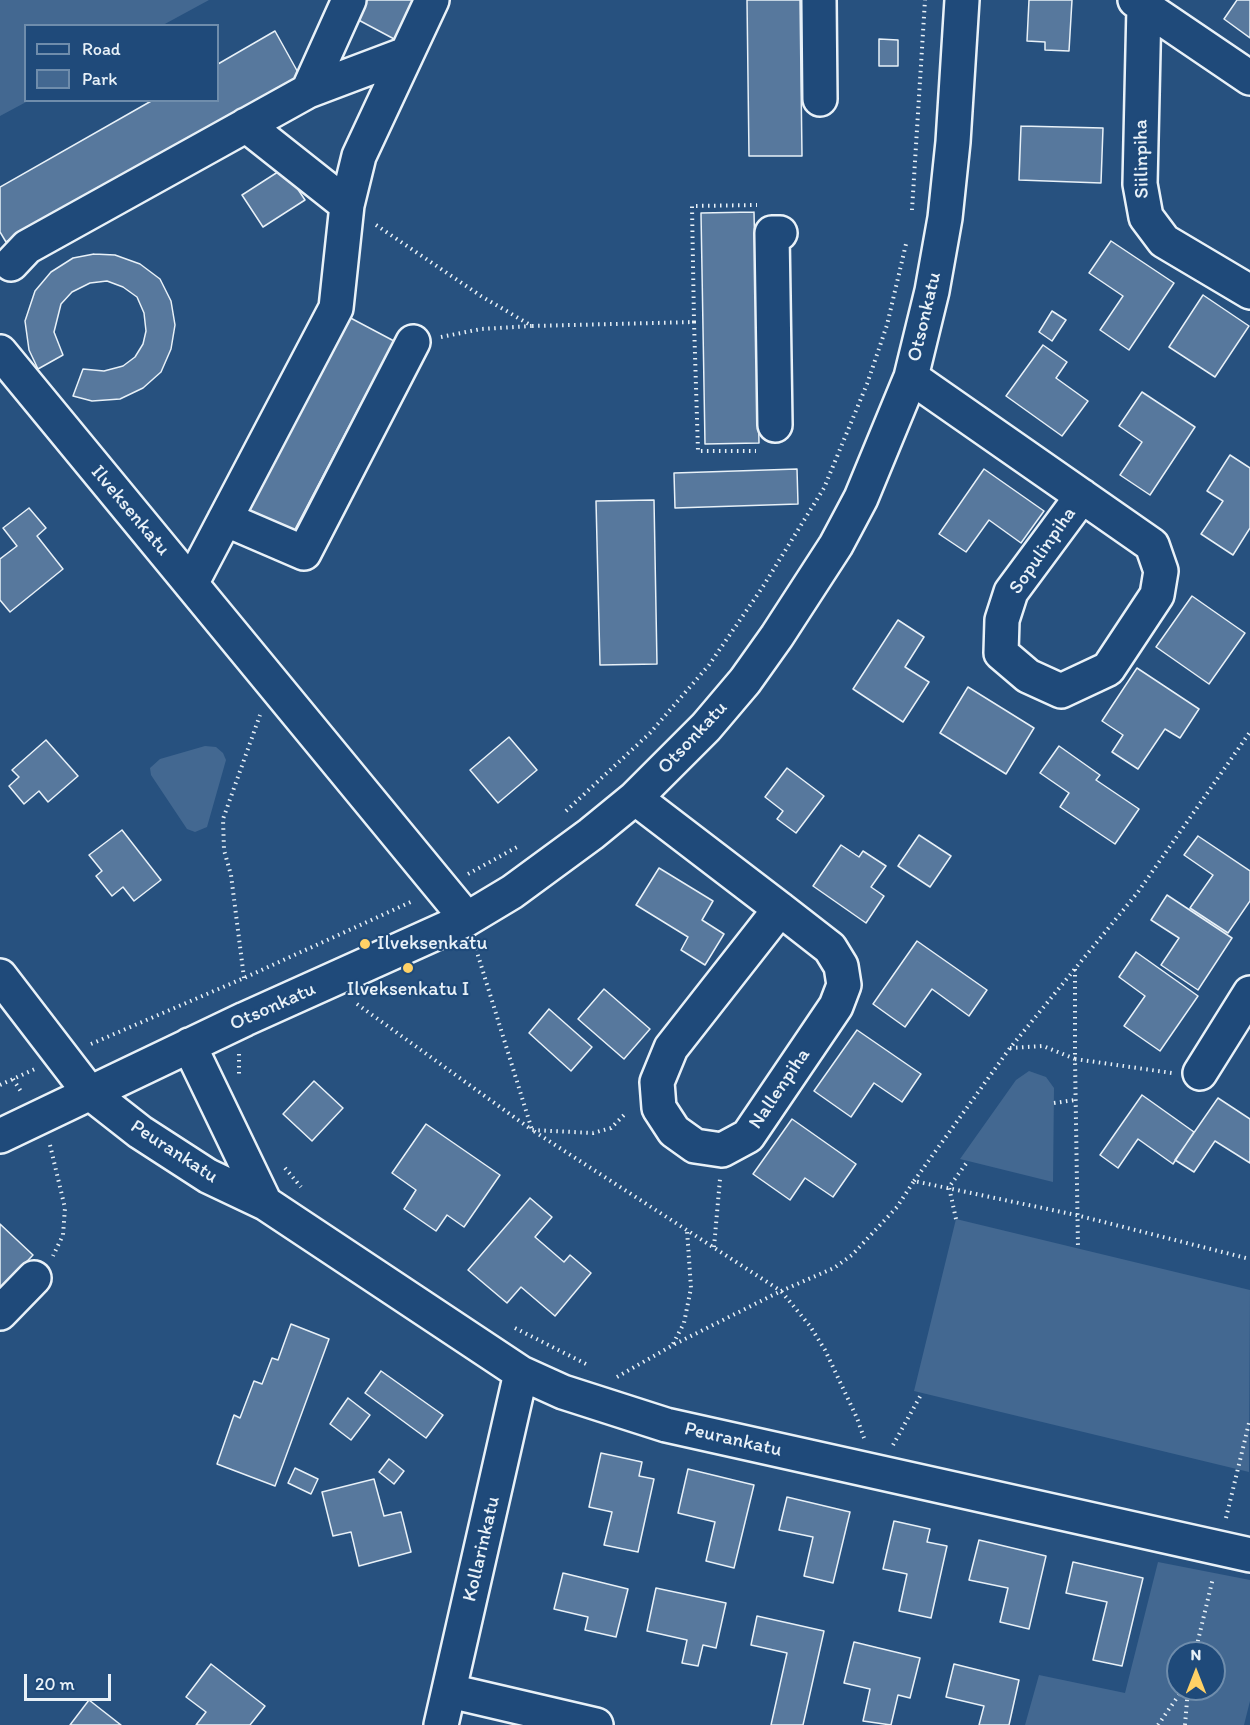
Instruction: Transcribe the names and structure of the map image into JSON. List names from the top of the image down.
{
  "streets": {
    "street": [
      "Siilinpiha",
      "Otsonkatu",
      "Ilveksenkatu",
      "Sopulinpiha",
      "Nallenpiha",
      "Peurankatu",
      "Kollarinkatu"
    ]
  },
  "crossings": [
    ["Otsonkatu", "Ilveksenkatu"],
    ["Otsonkatu", "Sopulinpiha"],
    ["Otsonkatu", "Nallenpiha"],
    ["Otsonkatu", "Peurankatu"],
    ["Peurankatu", "Kollarinkatu"]
  ],
  "places": ["Ilveksenkatu", "Ilveksenkatu I"],
  "legend": ["Road", "Park"],
  "scale_bar": "20 m",
  "north": "top"
}
